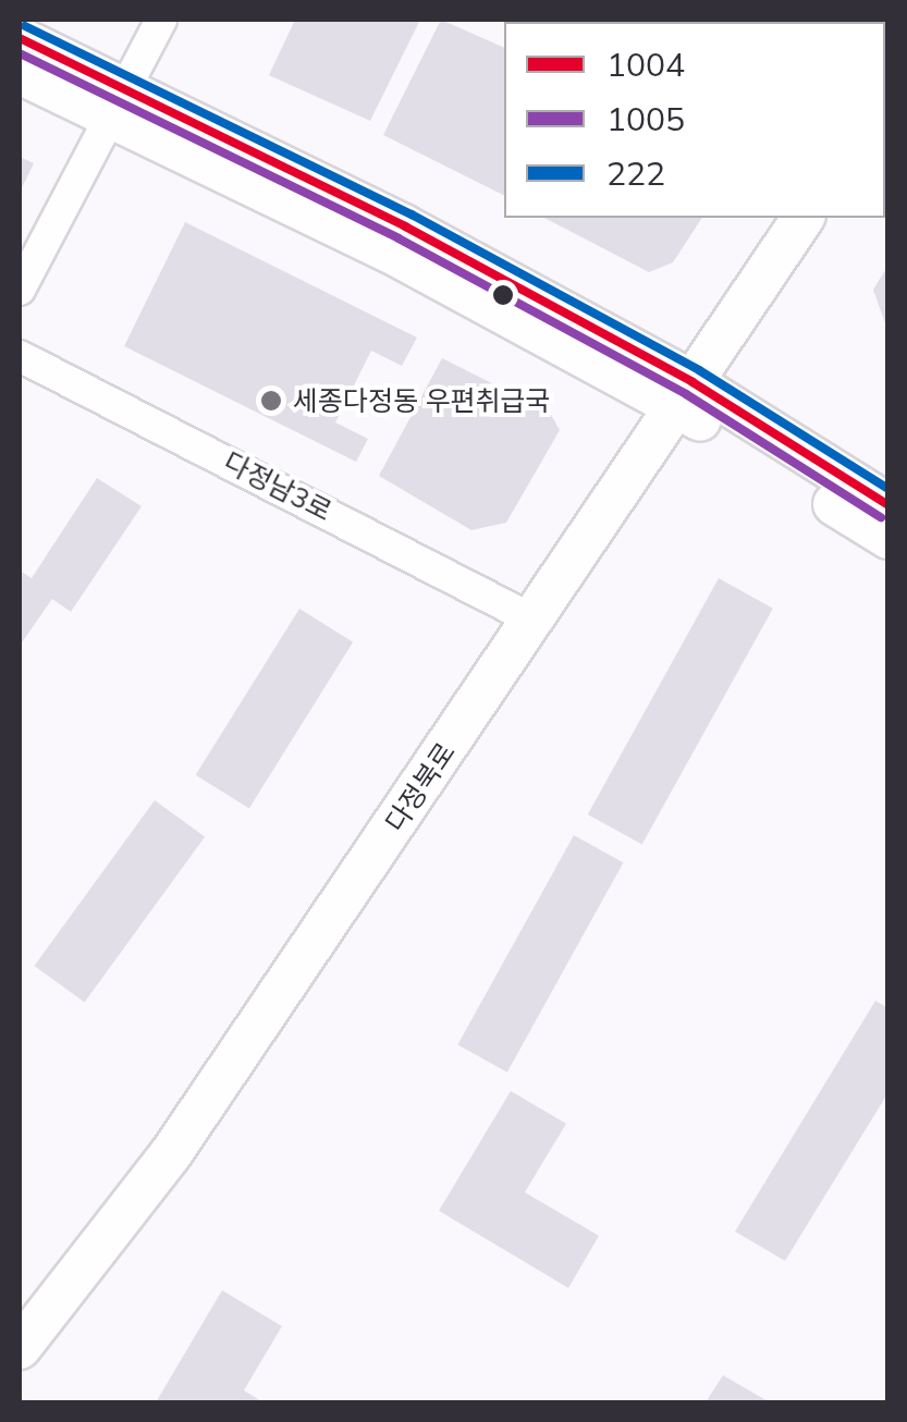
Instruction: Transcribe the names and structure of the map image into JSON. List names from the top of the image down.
{
  "streets": {
    "street": ["다정남3로", "다정북로"]
  },
  "crossings": [
    ["다정남3로", "다정북로"]
  ],
  "places": ["세종다정동 우편취급국"],
  "lines": ["transit line 222", "transit line 1004", "transit line 1005"],
  "legend": ["1004", "1005", "222"]
}
